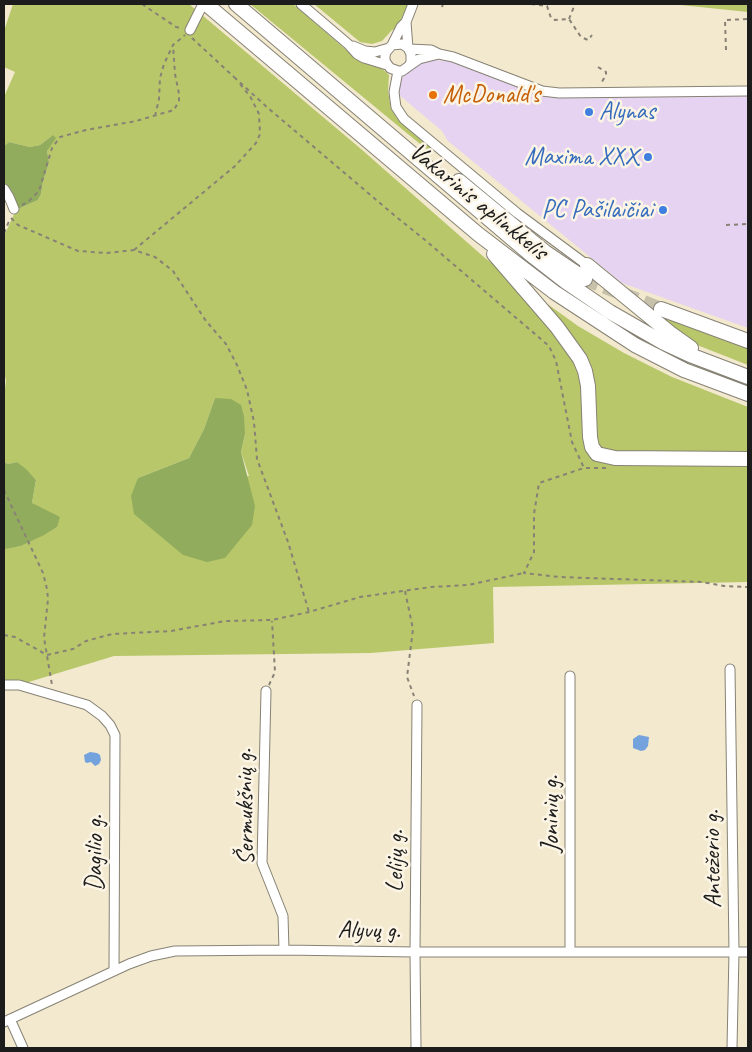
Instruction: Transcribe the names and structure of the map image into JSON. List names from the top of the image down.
{
  "streets": {
    "highway": ["Vakarinis aplinkkelis"],
    "street": [
      "Šermukšnių g.",
      "Joninių g.",
      "Dagilio g.",
      "Antežerio g.",
      "Lelijų g.",
      "Alyvų g."
    ]
  },
  "crossings": [
    ["Šermukšnių g.", "Alyvų g."],
    ["Joninių g.", "Alyvų g."],
    ["Dagilio g.", "Alyvų g."],
    ["Antežerio g.", "Alyvų g."],
    ["Lelijų g.", "Alyvų g."]
  ],
  "places": [
    "McDonald's",
    "Alynas",
    "Maxima XXX",
    "PC Pašilaičiai"
  ]
}
